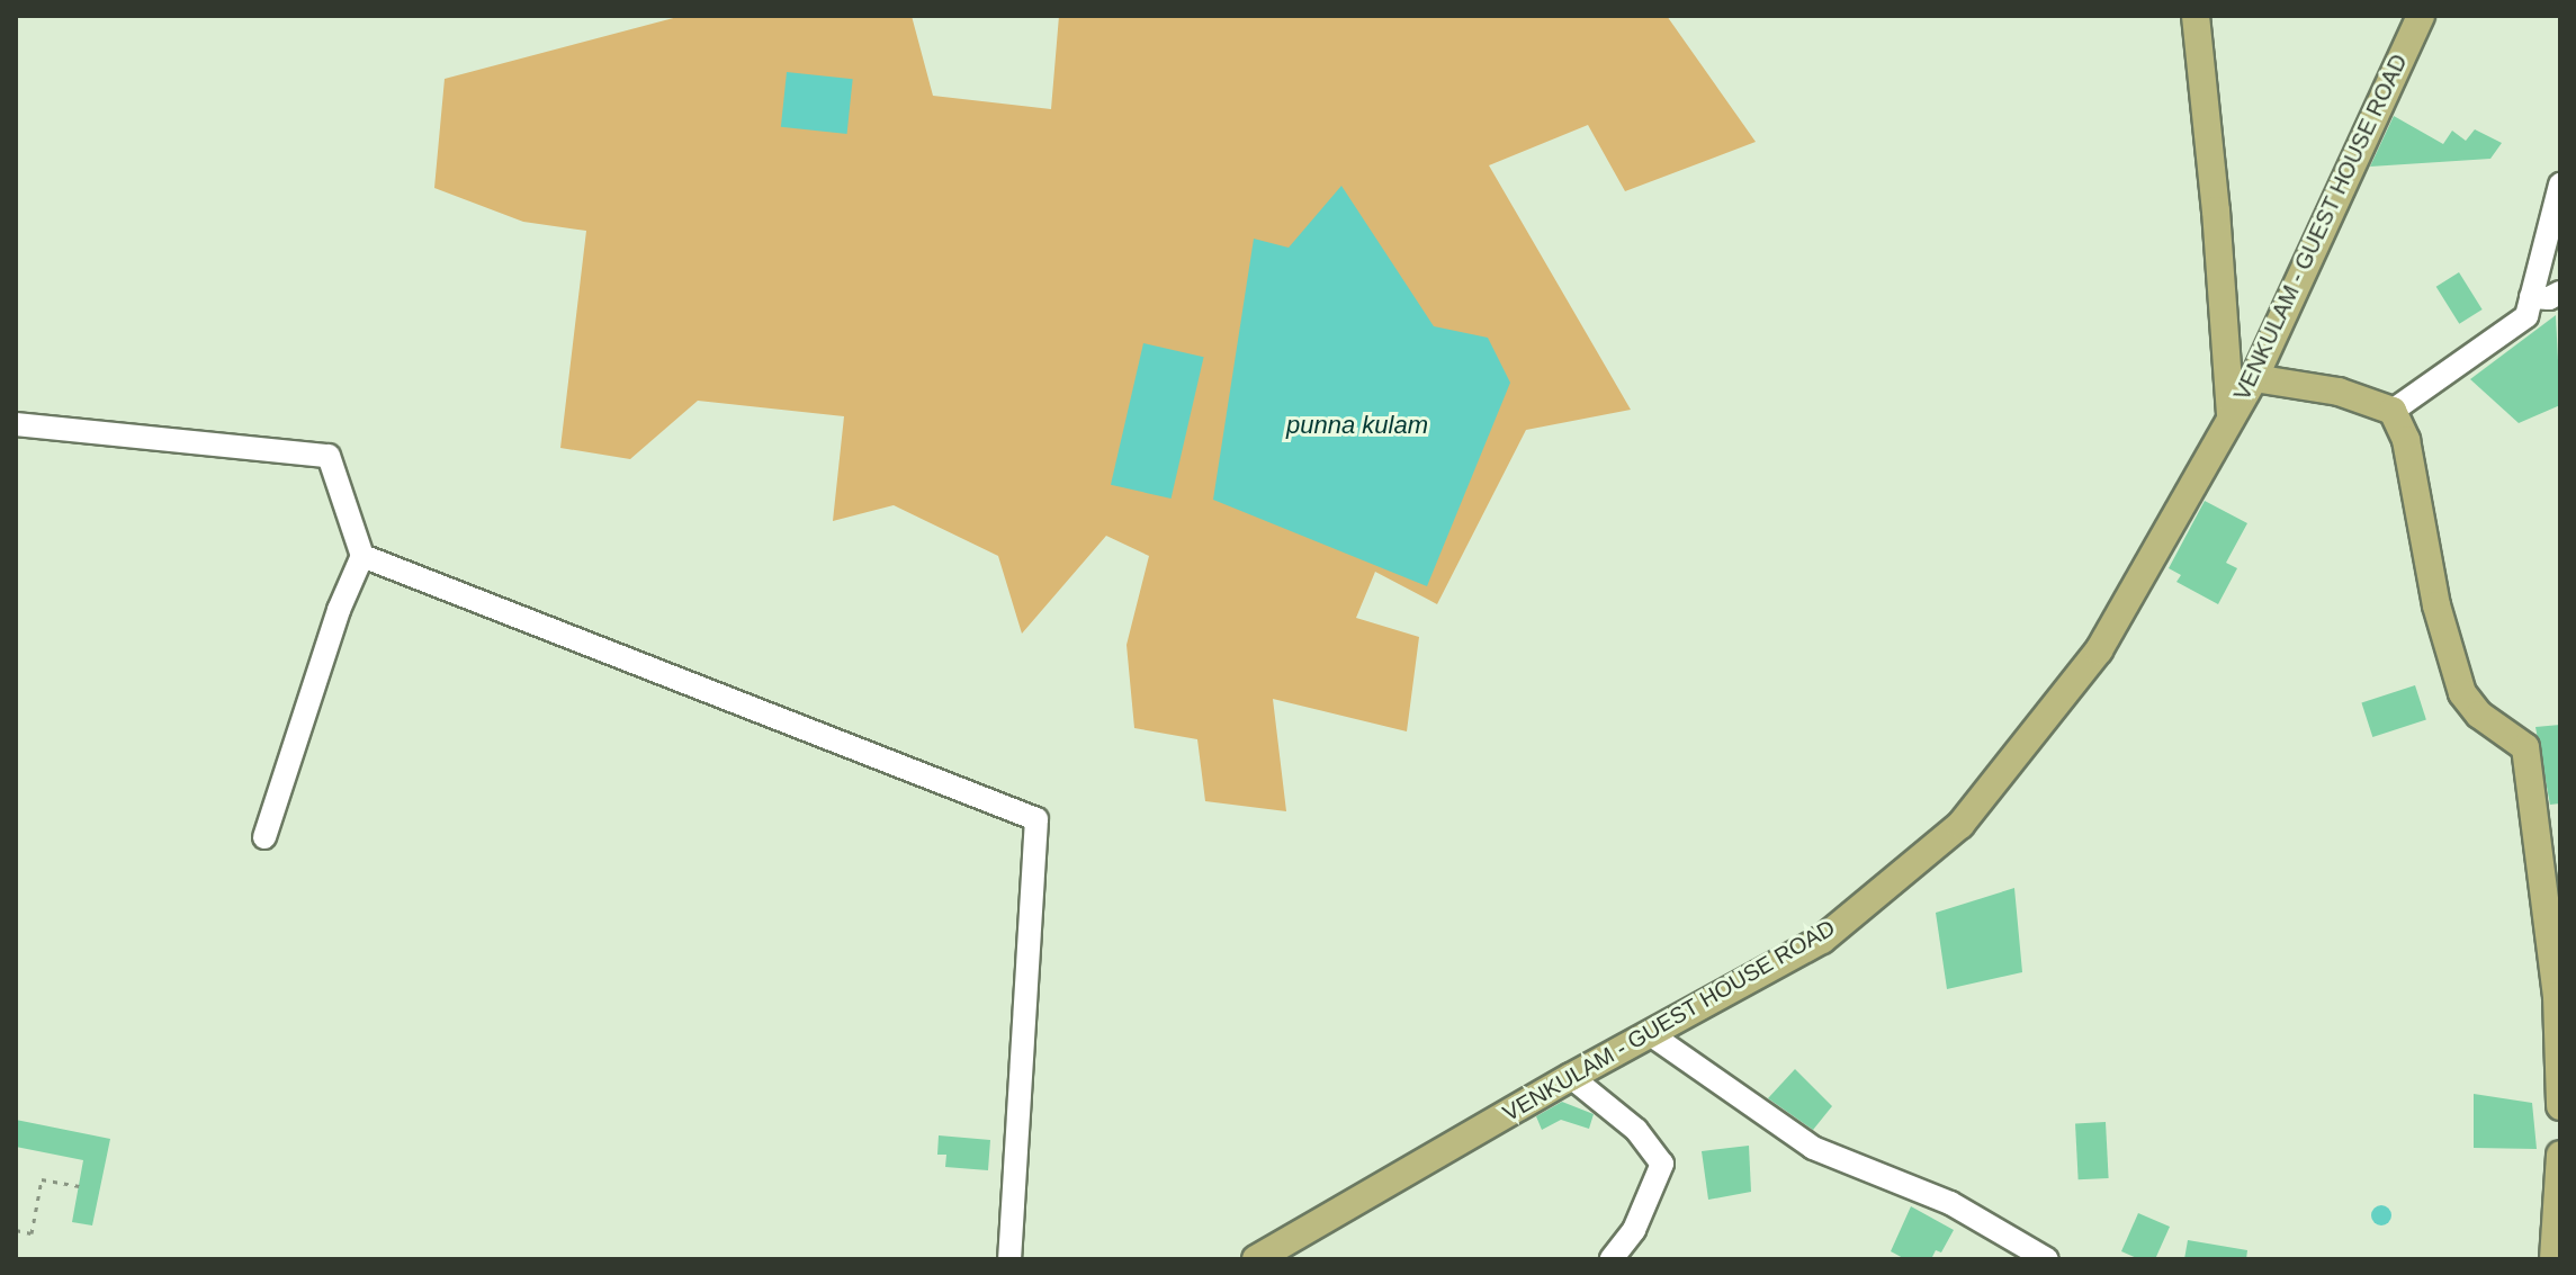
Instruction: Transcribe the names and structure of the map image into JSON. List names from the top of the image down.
{
  "streets": {
    "main road": ["VENKULAM - GUEST HOUSE ROAD"]
  },
  "water": ["punna kulam"]
}
